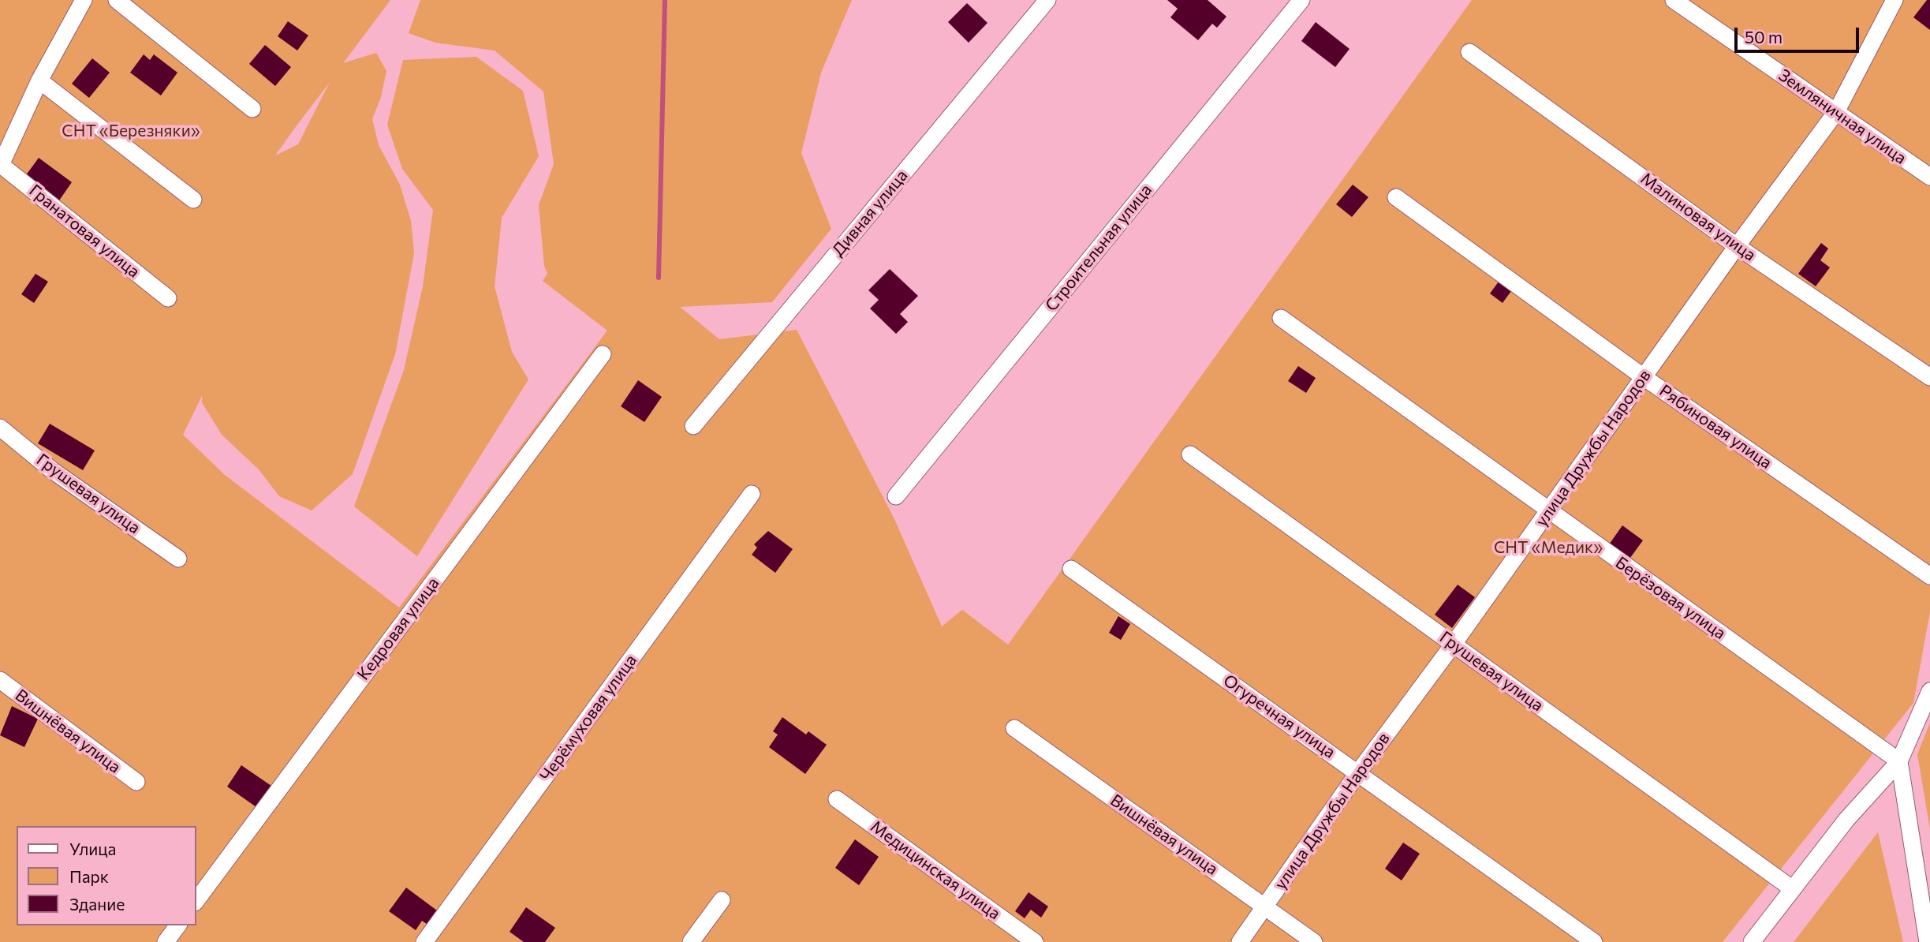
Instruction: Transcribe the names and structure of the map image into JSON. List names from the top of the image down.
{
  "streets": {
    "street": [
      "Земляничная улица",
      "Дивная улица",
      "Малиновая улица",
      "Гранатовая улица",
      "Строительная улица",
      "Рябиновая улица",
      "улица Дружбы Народов",
      "Грушевая улица",
      "Берёзовая улица",
      "Кедровая улица",
      "Огуречная улица",
      "Черёмуховая улица",
      "Вишнёвая улица",
      "Медицинская улица"
    ]
  },
  "crossings": [
    ["Земляничная улица", "улица Дружбы Народов"],
    ["Малиновая улица", "улица Дружбы Народов"],
    ["Рябиновая улица", "улица Дружбы Народов"],
    ["улица Дружбы Народов", "Грушевая улица"],
    ["улица Дружбы Народов", "Берёзовая улица"],
    ["улица Дружбы Народов", "Огуречная улица"],
    ["улица Дружбы Народов", "Вишнёвая улица"]
  ],
  "parks": ["СНТ «Березняки»", "СНТ «Медик»"],
  "legend": ["Улица", "Парк", "Здание"],
  "scale_bar": "50 m"
}
